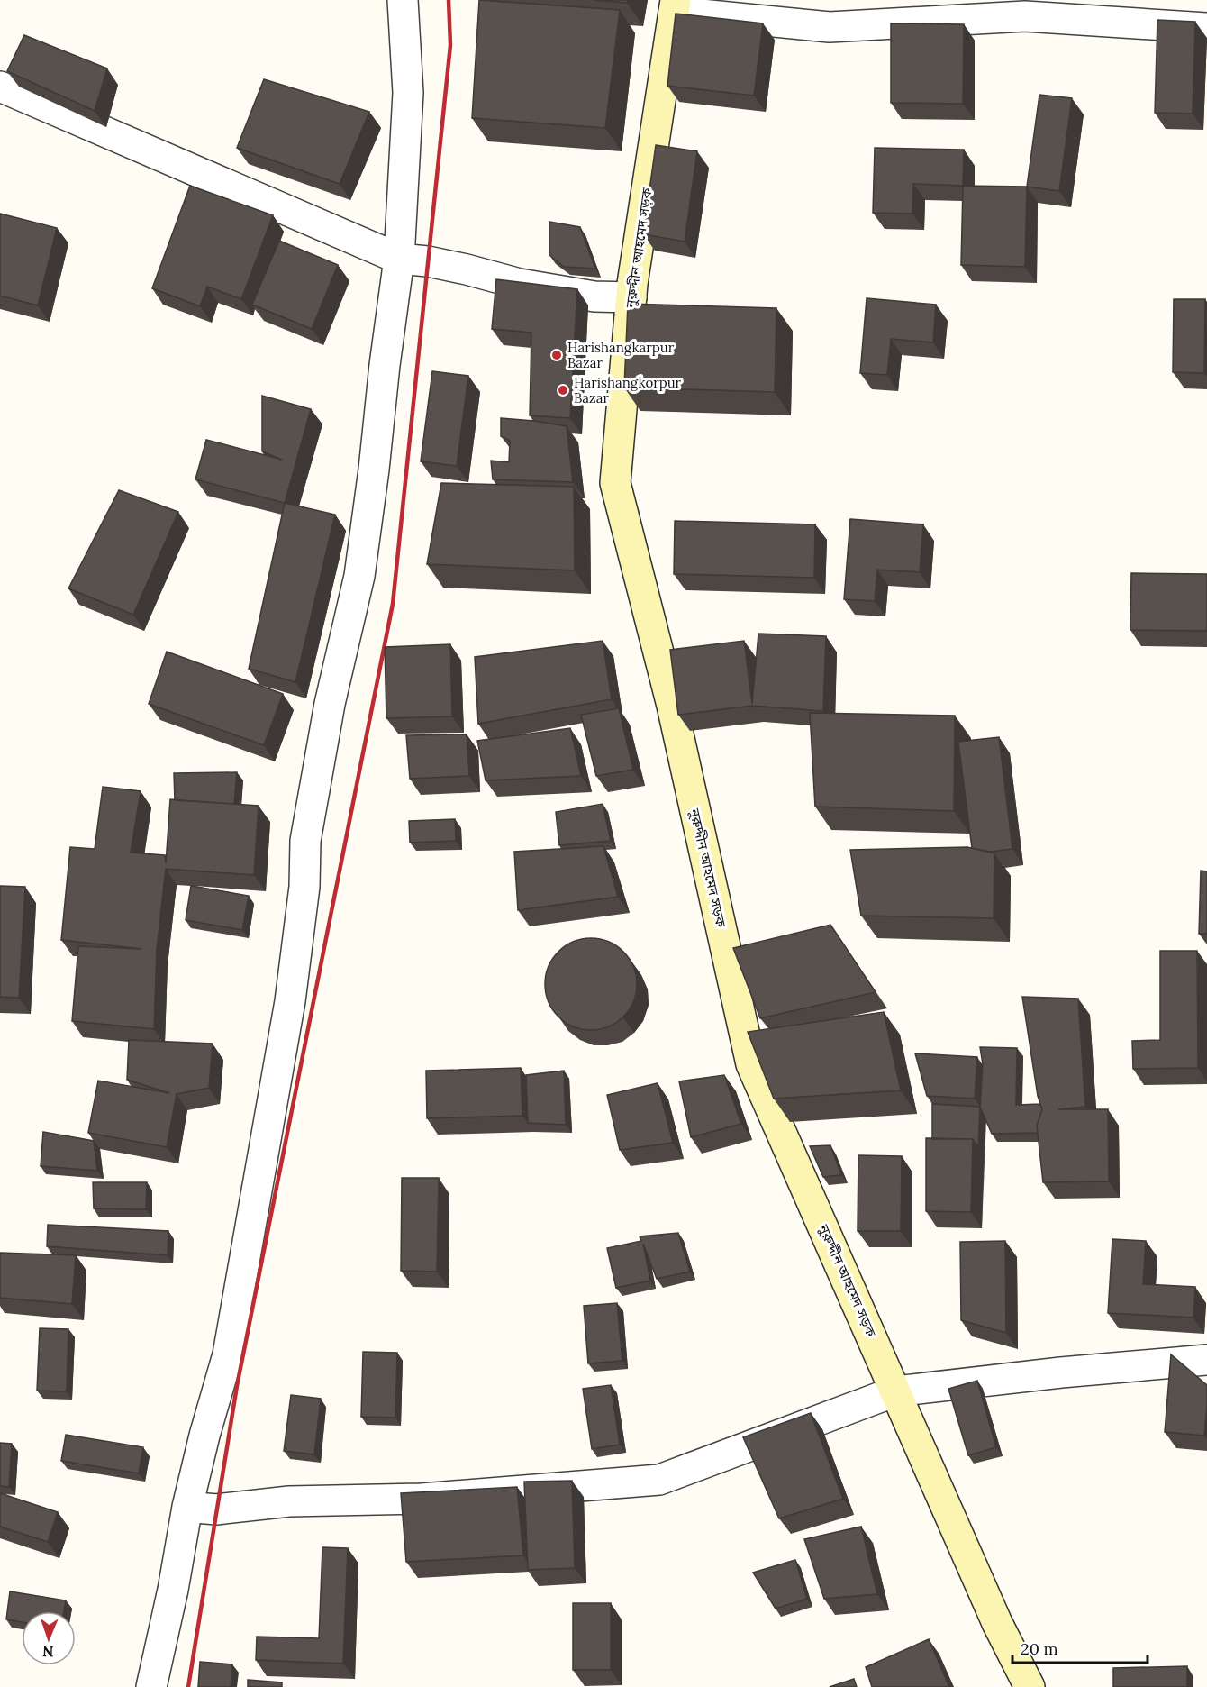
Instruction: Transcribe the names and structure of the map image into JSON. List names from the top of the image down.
{
  "streets": {
    "main road": ["নুরুদ্দীন আহমেদ সড়ক"]
  },
  "places": ["Harishangkarpur Bazar", "Harishangkorpur Bazar"],
  "scale_bar": "20 m",
  "north": "bottom"
}
